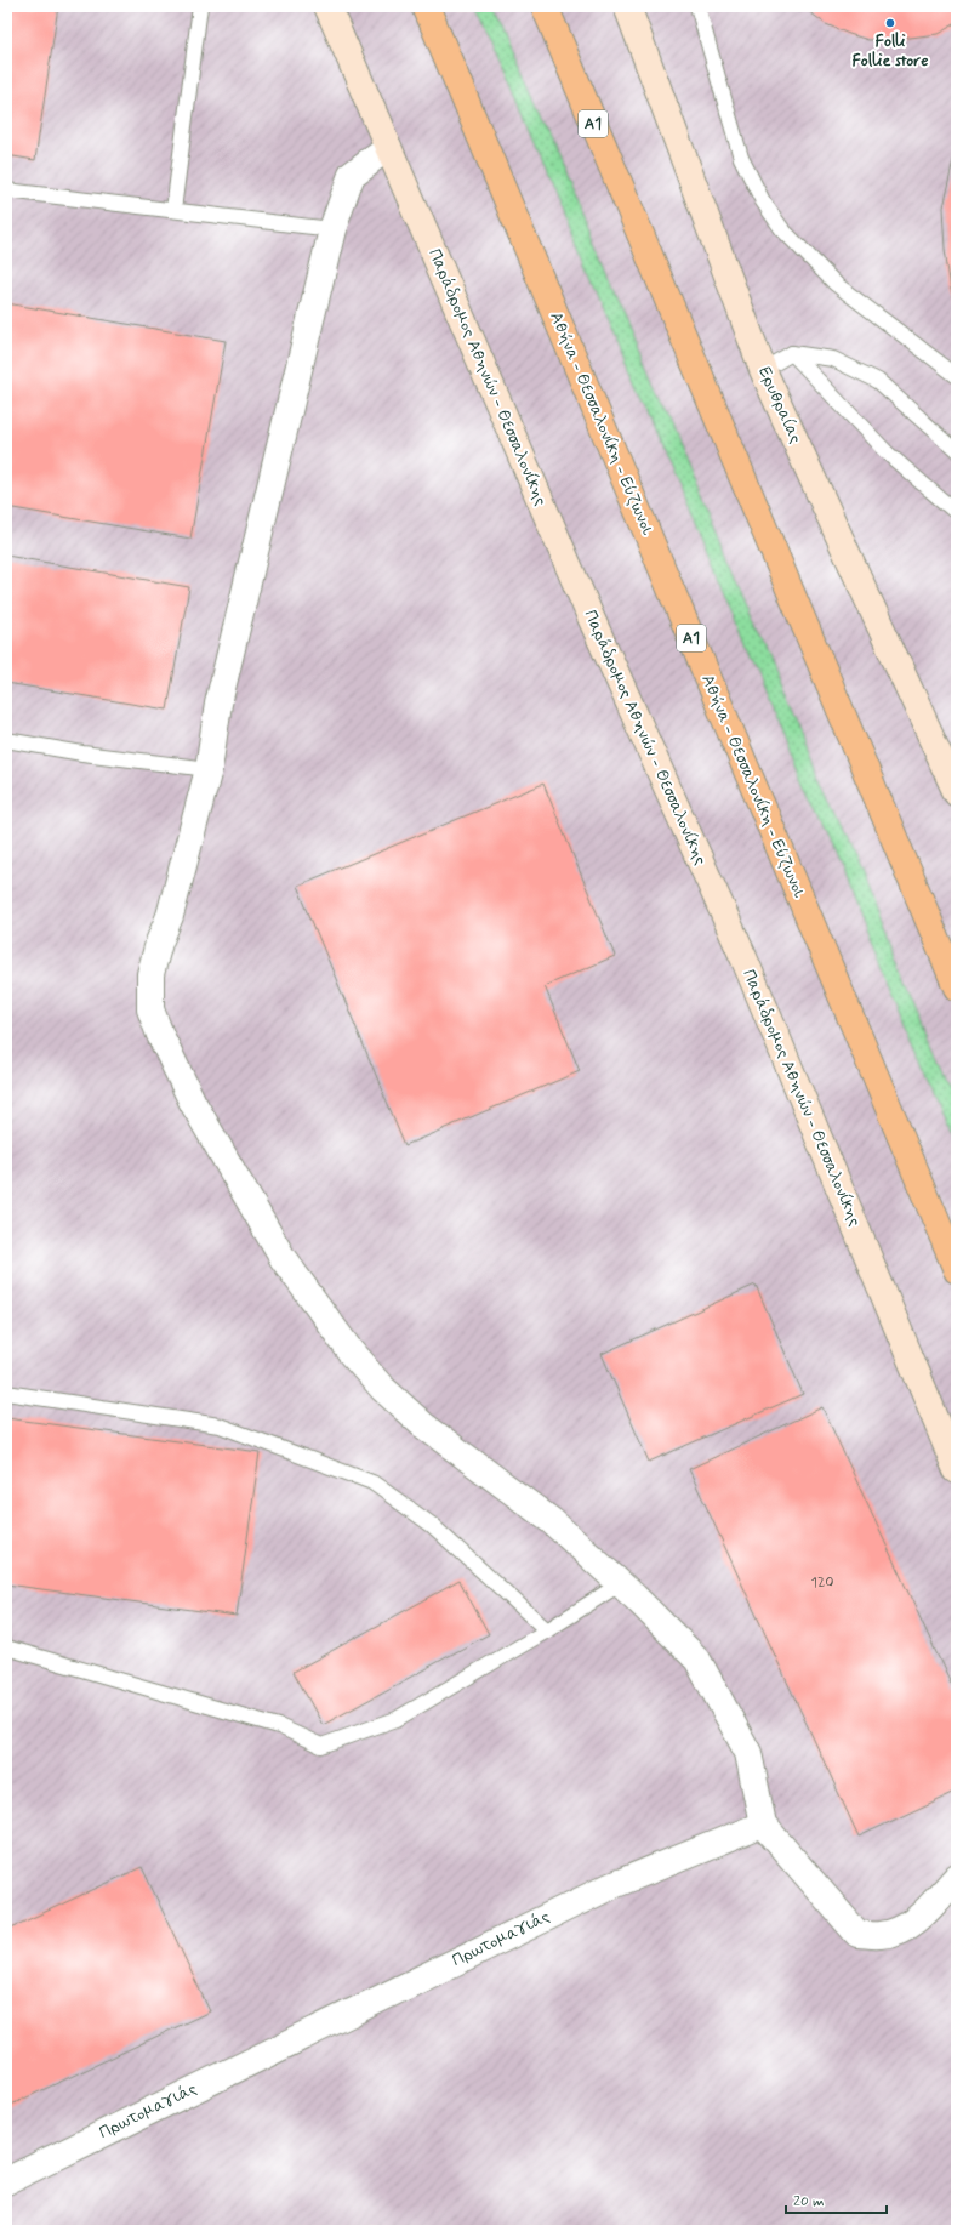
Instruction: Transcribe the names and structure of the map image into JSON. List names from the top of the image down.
{
  "streets": {
    "highway": ["Α1", "Αθήνα - Θεσσαλονίκη - Εύζωνοι"],
    "main road": ["Παράδρομος Αθηνών - Θεσσαλονίκης", "Ερυθραίας"],
    "street": ["Πρωτομαγιάς"]
  },
  "places": ["Folli Follie store"],
  "house_numbers": ["120"],
  "scale_bar": "20 m"
}
